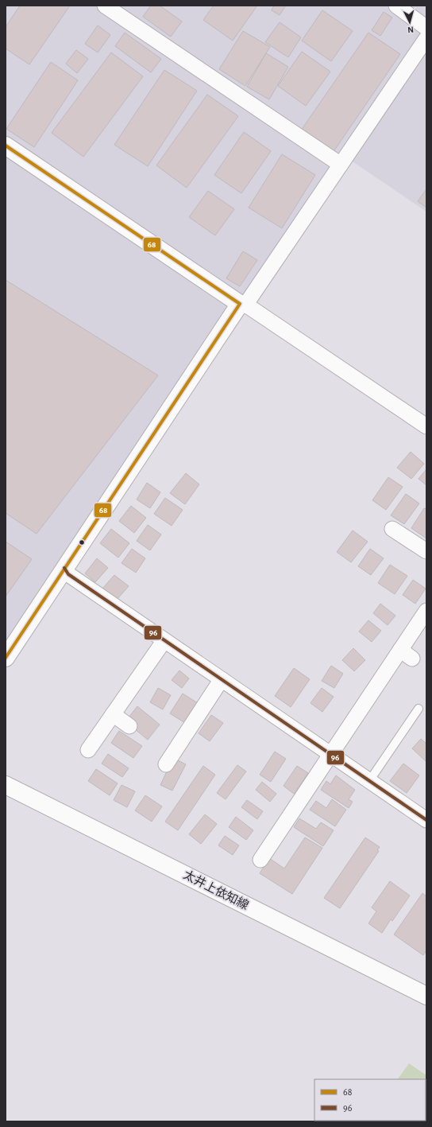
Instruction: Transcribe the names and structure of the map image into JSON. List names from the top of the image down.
{
  "streets": {
    "street": ["太井上依知線"]
  },
  "lines": ["transit line 68", "transit line 96"],
  "legend": ["68", "96"],
  "north": "bottom"
}
